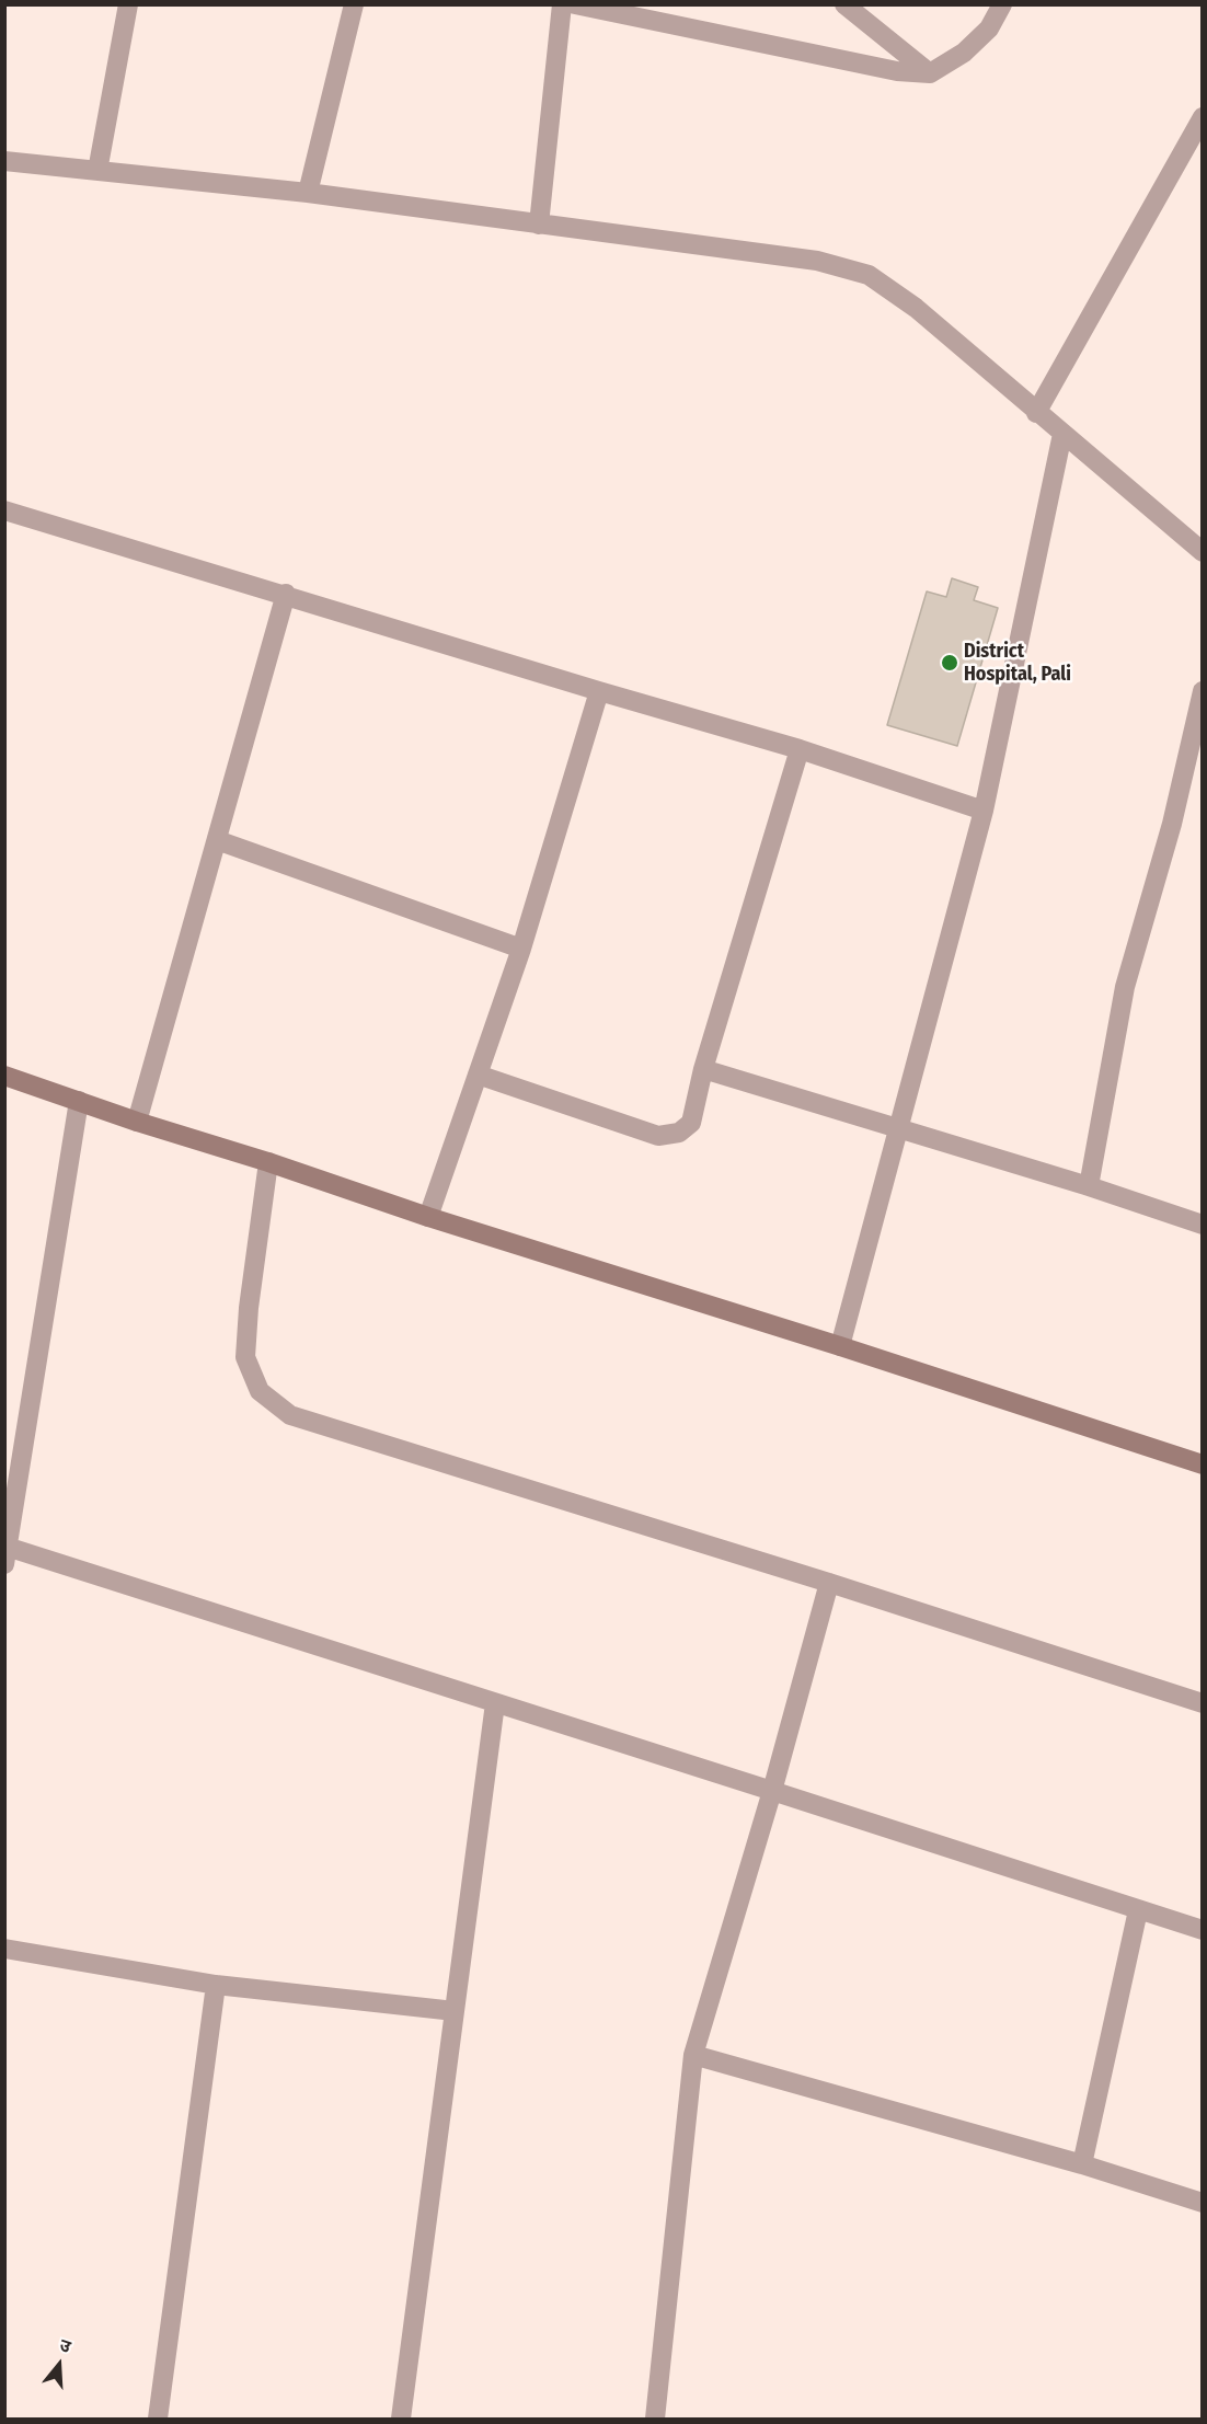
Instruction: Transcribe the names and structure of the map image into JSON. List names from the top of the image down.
{
  "places": ["District Hospital, Pali"],
  "north": "top"
}
